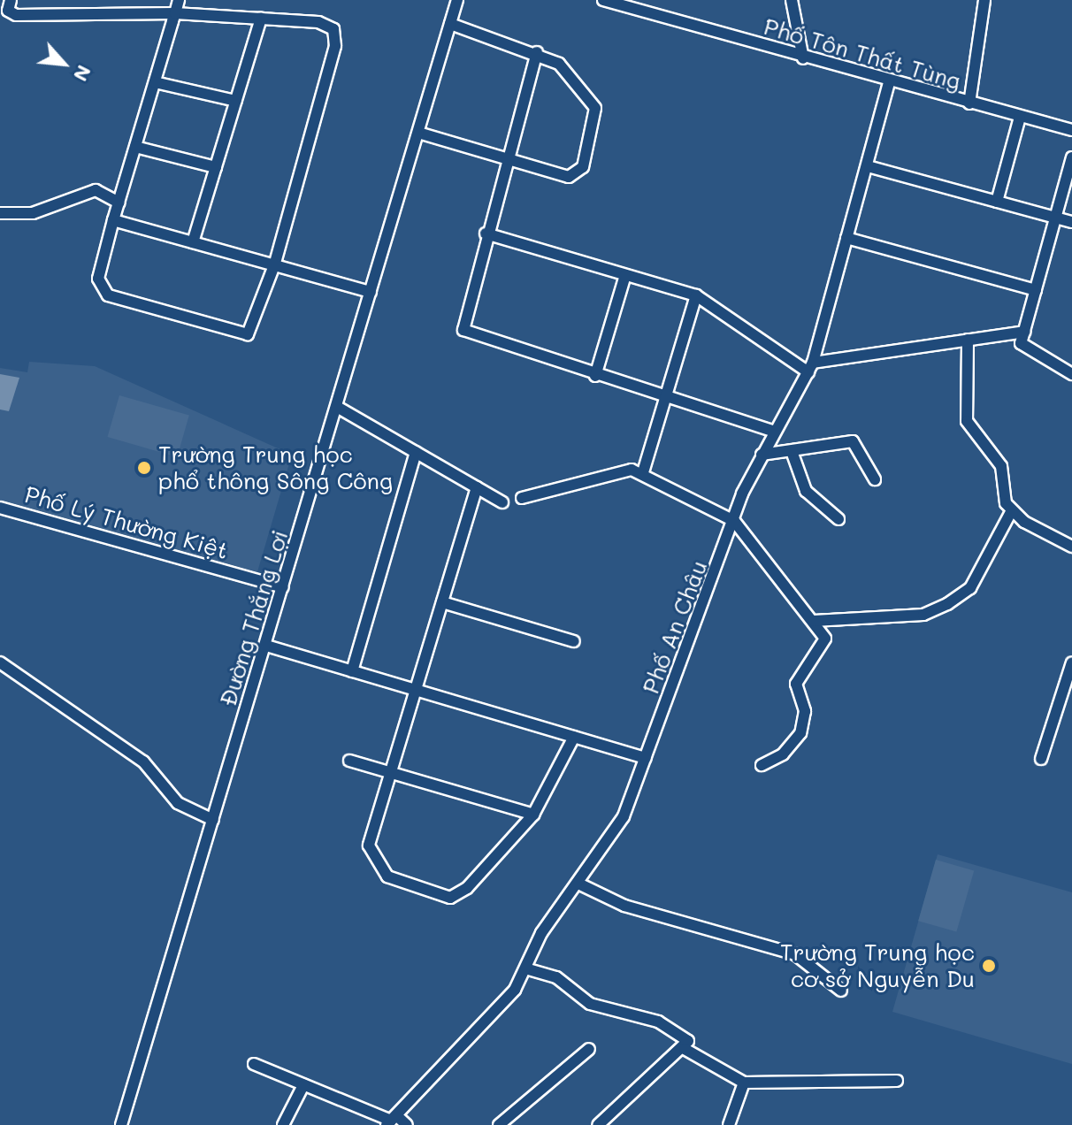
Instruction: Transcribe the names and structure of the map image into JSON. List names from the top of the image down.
{
  "streets": {
    "street": [
      "Phố Tôn Thất Tùng",
      "Phố Lý Thường Kiệt",
      "Đường Thắng Lợi",
      "Phố An Châu"
    ]
  },
  "crossings": [
    ["Phố Tôn Thất Tùng", "Phố An Châu"],
    ["Phố Lý Thường Kiệt", "Đường Thắng Lợi"]
  ],
  "places": ["Trường Trung học phổ thông Sông Công", "Trường Trung học cơ sở Nguyễn Du"],
  "north": "bottom right"
}
